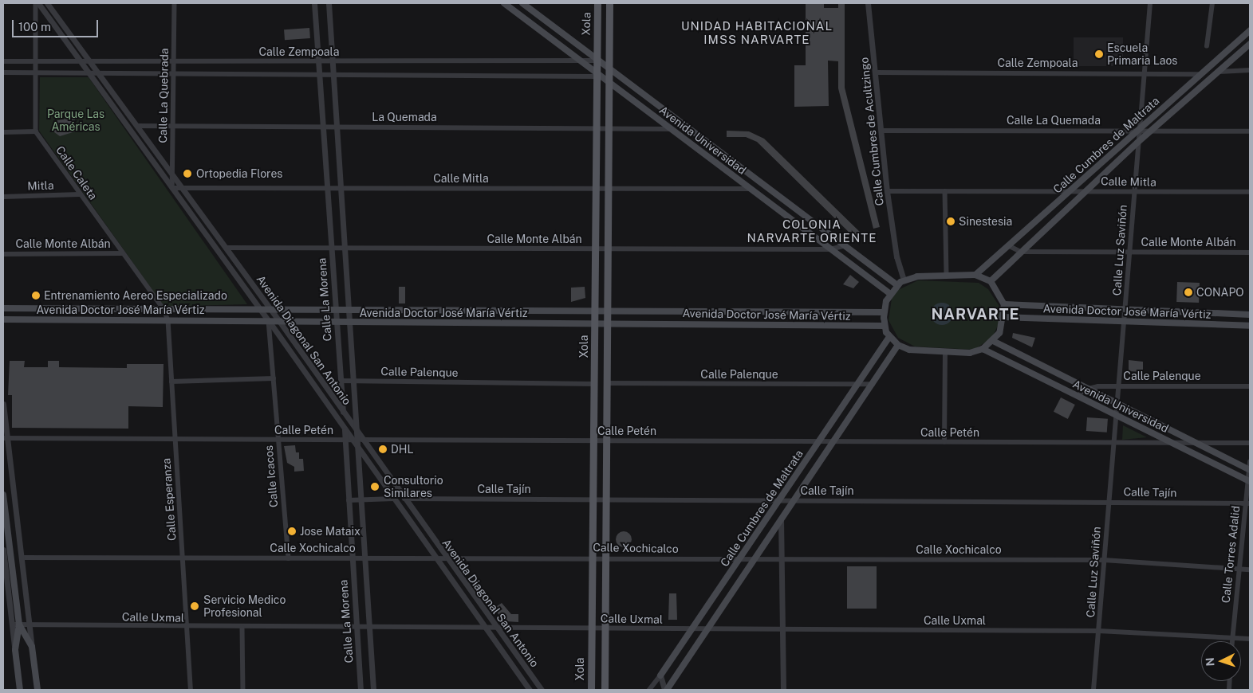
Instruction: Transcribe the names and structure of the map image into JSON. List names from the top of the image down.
{
  "streets": {
    "main road": [
      "Xola",
      "Avenida Universidad",
      "Calle Cumbres de Maltrata",
      "Avenida Doctor José María Vértiz"
    ],
    "street": [
      "Calle Zempoala",
      "Calle La Quebrada",
      "La Quemada",
      "Calle La Quemada",
      "Calle Cumbres de Acultzingo",
      "Calle Caleta",
      "Calle Mitla",
      "Mitla",
      "Calle Monte Albán",
      "Calle Luz Saviñón",
      "Calle La Morena",
      "Avenida Diagonal San Antonio",
      "Calle Palenque",
      "Calle Petén",
      "Calle Icacos",
      "Calle Tajín",
      "Calle Esperanza",
      "Calle Xochicalco",
      "Calle Torres Adalid",
      "Calle Uxmal"
    ]
  },
  "crossings": [
    ["Xola", "Calle Zempoala"],
    ["Xola", "La Quemada"],
    ["Xola", "Avenida Universidad"],
    ["Xola", "Calle Mitla"],
    ["Xola", "Calle Monte Albán"],
    ["Xola", "Avenida Doctor José María Vértiz"],
    ["Xola", "Calle Palenque"],
    ["Xola", "Calle Petén"],
    ["Xola", "Calle Tajín"],
    ["Xola", "Calle Xochicalco"],
    ["Xola", "Calle Uxmal"],
    ["Calle Zempoala", "Calle La Quebrada"],
    ["Calle Zempoala", "Calle Cumbres de Acultzingo"],
    ["Calle Zempoala", "Avenida Universidad"],
    ["Calle Zempoala", "Calle Cumbres de Maltrata"],
    ["Calle Zempoala", "Calle Luz Saviñón"],
    ["Calle Zempoala", "Calle La Morena"],
    ["Calle Zempoala", "Avenida Diagonal San Antonio"],
    ["Calle La Quebrada", "La Quemada"],
    ["Calle La Quebrada", "Calle Mitla"],
    ["Calle La Quebrada", "Avenida Diagonal San Antonio"],
    ["La Quemada", "Avenida Universidad"],
    ["La Quemada", "Calle La Morena"],
    ["La Quemada", "Avenida Diagonal San Antonio"],
    ["Calle La Quemada", "Calle Cumbres de Acultzingo"],
    ["Calle La Quemada", "Calle Cumbres de Maltrata"],
    ["Calle La Quemada", "Calle Luz Saviñón"],
    ["Calle Cumbres de Acultzingo", "Avenida Universidad"],
    ["Calle Cumbres de Acultzingo", "Calle Cumbres de Maltrata"],
    ["Calle Cumbres de Acultzingo", "Calle Mitla"],
    ["Calle Cumbres de Acultzingo", "Avenida Doctor José María Vértiz"],
    ["Avenida Universidad", "Calle Cumbres de Maltrata"],
    ["Avenida Universidad", "Calle Mitla"],
    ["Avenida Universidad", "Calle Monte Albán"],
    ["Avenida Universidad", "Calle Luz Saviñón"],
    ["Avenida Universidad", "Avenida Doctor José María Vértiz"],
    ["Avenida Universidad", "Calle Palenque"],
    ["Avenida Universidad", "Calle Petén"],
    ["Avenida Universidad", "Calle Torres Adalid"],
    ["Calle Cumbres de Maltrata", "Calle Mitla"],
    ["Calle Cumbres de Maltrata", "Calle Monte Albán"],
    ["Calle Cumbres de Maltrata", "Calle Luz Saviñón"],
    ["Calle Cumbres de Maltrata", "Avenida Doctor José María Vértiz"],
    ["Calle Cumbres de Maltrata", "Calle Palenque"],
    ["Calle Cumbres de Maltrata", "Calle Petén"],
    ["Calle Cumbres de Maltrata", "Calle Tajín"],
    ["Calle Cumbres de Maltrata", "Calle Xochicalco"],
    ["Calle Cumbres de Maltrata", "Calle Uxmal"],
    ["Calle Caleta", "Mitla"],
    ["Calle Caleta", "Calle Monte Albán"],
    ["Calle Caleta", "Avenida Doctor José María Vértiz"],
    ["Calle Caleta", "Calle Esperanza"],
    ["Calle Mitla", "Calle Luz Saviñón"],
    ["Calle Mitla", "Calle La Morena"],
    ["Calle Mitla", "Avenida Diagonal San Antonio"],
    ["Calle Monte Albán", "Calle Luz Saviñón"],
    ["Calle Monte Albán", "Calle La Morena"],
    ["Calle Monte Albán", "Avenida Diagonal San Antonio"],
    ["Calle Luz Saviñón", "Avenida Doctor José María Vértiz"],
    ["Calle Luz Saviñón", "Calle Palenque"],
    ["Calle Luz Saviñón", "Calle Petén"],
    ["Calle Luz Saviñón", "Calle Tajín"],
    ["Calle Luz Saviñón", "Calle Xochicalco"],
    ["Calle Luz Saviñón", "Calle Uxmal"],
    ["Calle La Morena", "Avenida Doctor José María Vértiz"],
    ["Calle La Morena", "Avenida Diagonal San Antonio"],
    ["Calle La Morena", "Calle Palenque"],
    ["Calle La Morena", "Calle Petén"],
    ["Calle La Morena", "Calle Xochicalco"],
    ["Calle La Morena", "Calle Uxmal"],
    ["Avenida Doctor José María Vértiz", "Avenida Diagonal San Antonio"],
    ["Avenida Doctor José María Vértiz", "Calle Icacos"],
    ["Avenida Doctor José María Vértiz", "Calle Esperanza"],
    ["Avenida Diagonal San Antonio", "Calle Petén"],
    ["Avenida Diagonal San Antonio", "Calle Icacos"],
    ["Avenida Diagonal San Antonio", "Calle Tajín"],
    ["Avenida Diagonal San Antonio", "Calle Xochicalco"],
    ["Avenida Diagonal San Antonio", "Calle Uxmal"],
    ["Calle Petén", "Calle Icacos"],
    ["Calle Petén", "Calle Esperanza"],
    ["Calle Icacos", "Calle Xochicalco"],
    ["Calle Tajín", "Calle Torres Adalid"],
    ["Calle Esperanza", "Calle Xochicalco"],
    ["Calle Esperanza", "Calle Uxmal"],
    ["Calle Xochicalco", "Calle Torres Adalid"],
    ["Calle Torres Adalid", "Calle Uxmal"]
  ],
  "districts": ["UNIDAD HABITACIONAL IMSS NARVARTE", "COLONIA NARVARTE ORIENTE", "NARVARTE"],
  "parks": ["Parque Las Américas"],
  "places": [
    "Escuela Primaria Laos",
    "Ortopedia Flores",
    "Sinestesia",
    "CONAPO",
    "Entrenamiento Aereo Especializado",
    "DHL",
    "Consultorio Similares",
    "Jose Mataix",
    "Servicio Medico Profesional"
  ],
  "scale_bar": "100 m",
  "north": "left"
}
